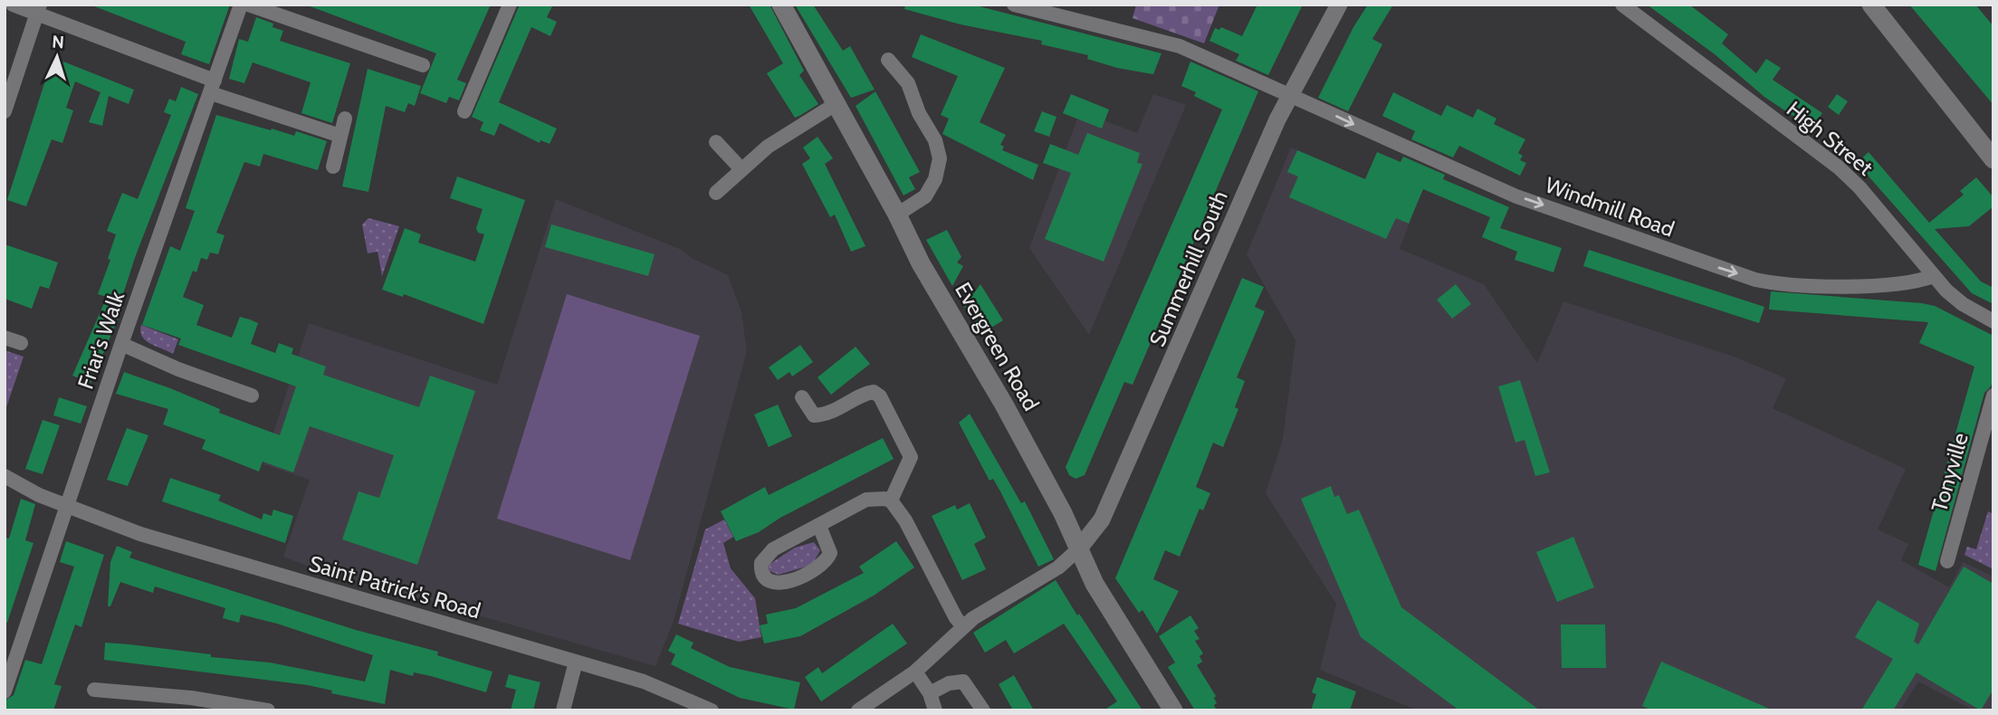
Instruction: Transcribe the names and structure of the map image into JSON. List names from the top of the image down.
{
  "streets": {
    "main road": ["Evergreen Road"],
    "street": [
      "High Street",
      "Windmill Road",
      "Summerhill South",
      "Friar's Walk",
      "Tonyville",
      "Saint Patrick's Road"
    ]
  },
  "crossings": [
    ["High Street", "Windmill Road"],
    ["Windmill Road", "Summerhill South"],
    ["Summerhill South", "Evergreen Road"],
    ["Friar's Walk", "Saint Patrick's Road"]
  ],
  "one_way": ["Windmill Road"],
  "north": "top"
}
